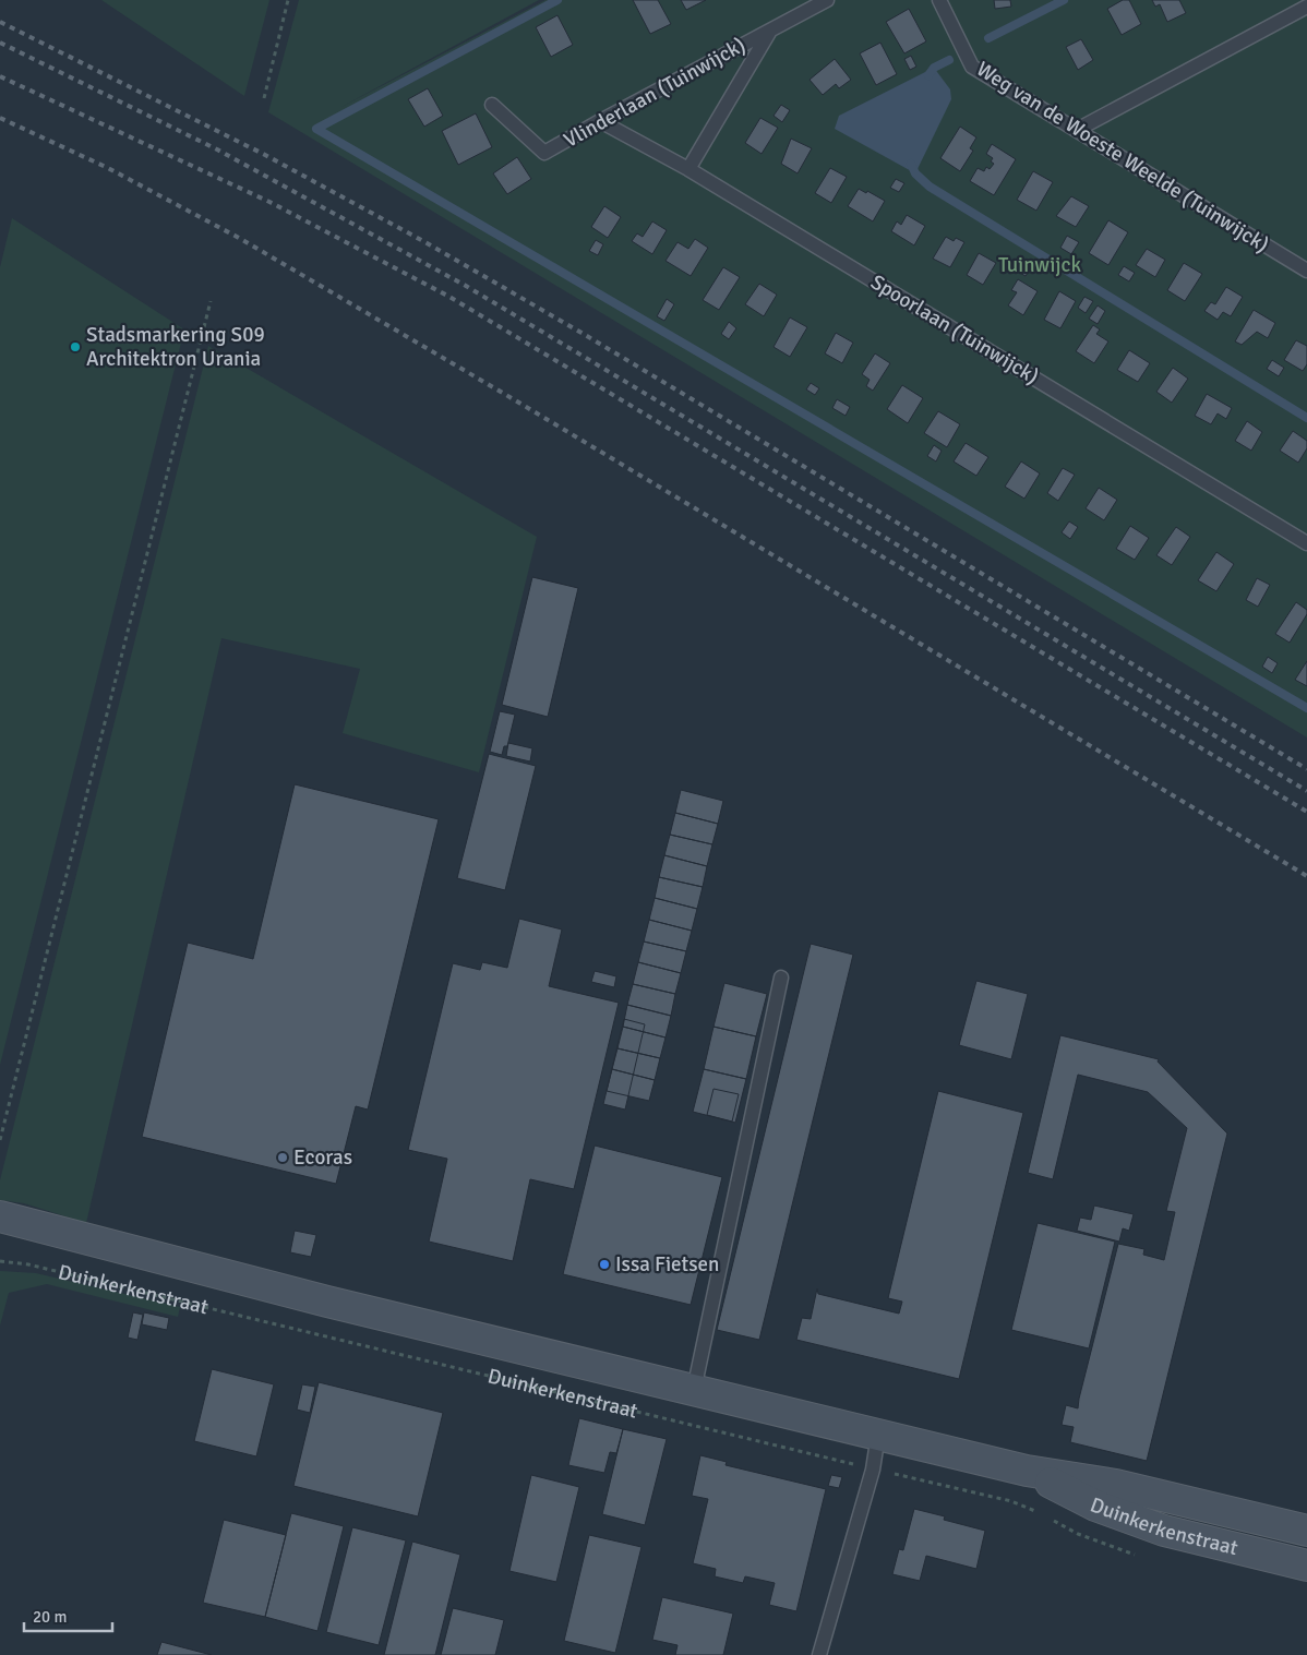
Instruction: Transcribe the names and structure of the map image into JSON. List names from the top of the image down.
{
  "streets": {
    "main road": ["Duinkerkenstraat"],
    "lane": ["Vlinderlaan (Tuinwijck)", "Weg van de Woeste Weelde (Tuinwijck)", "Spoorlaan (Tuinwijck)"]
  },
  "crossings": [
    ["Vlinderlaan (Tuinwijck)", "Spoorlaan (Tuinwijck)"]
  ],
  "parks": ["Tuinwijck"],
  "places": ["Stadsmarkering S09 Architektron Urania", "Ecoras", "Issa Fietsen"],
  "scale_bar": "20 m"
}
